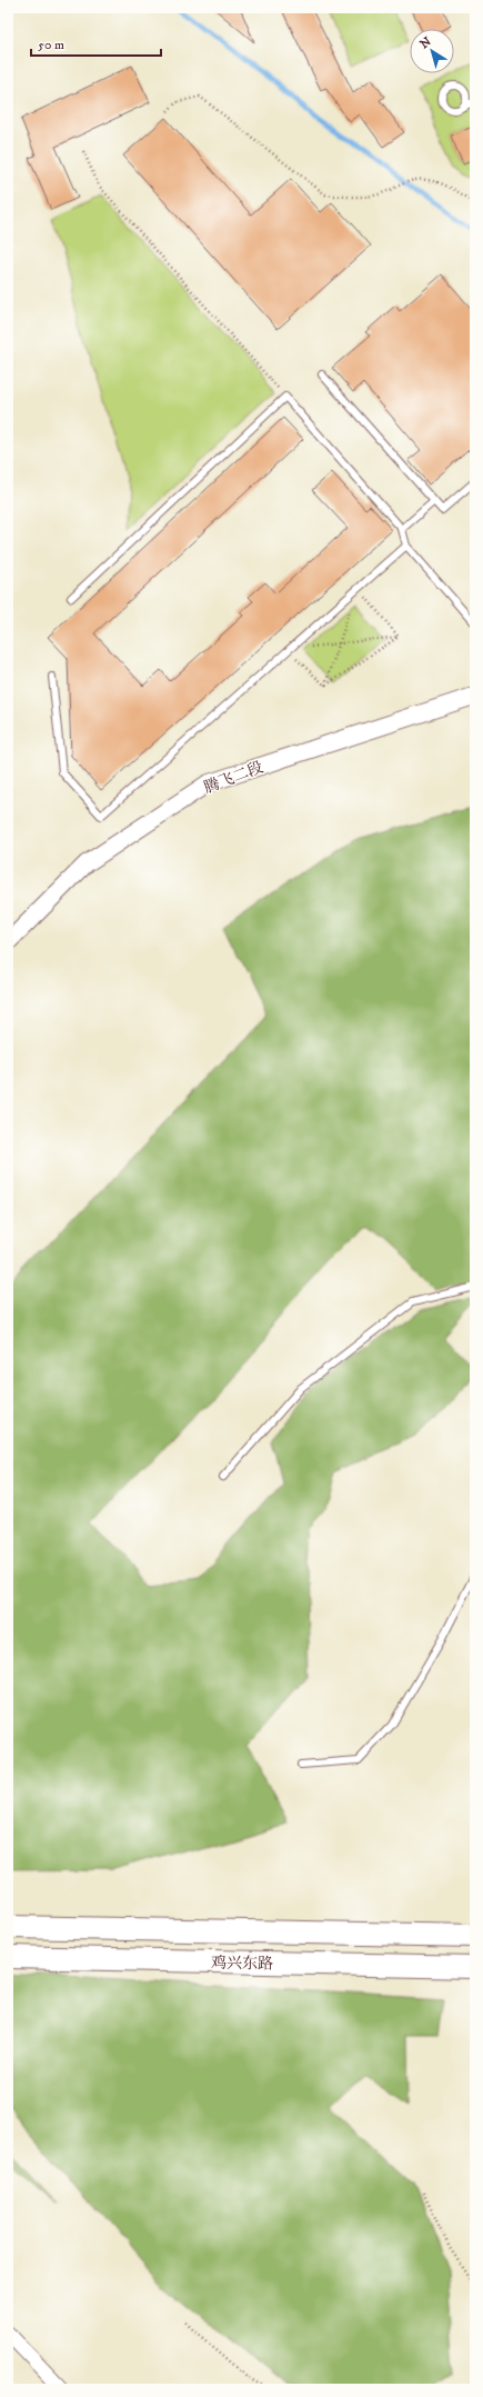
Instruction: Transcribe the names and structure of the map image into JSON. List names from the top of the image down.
{
  "streets": {
    "highway": ["鸡兴东路"],
    "street": ["腾飞二段"]
  },
  "scale_bar": "50 m",
  "north": "top left"
}
